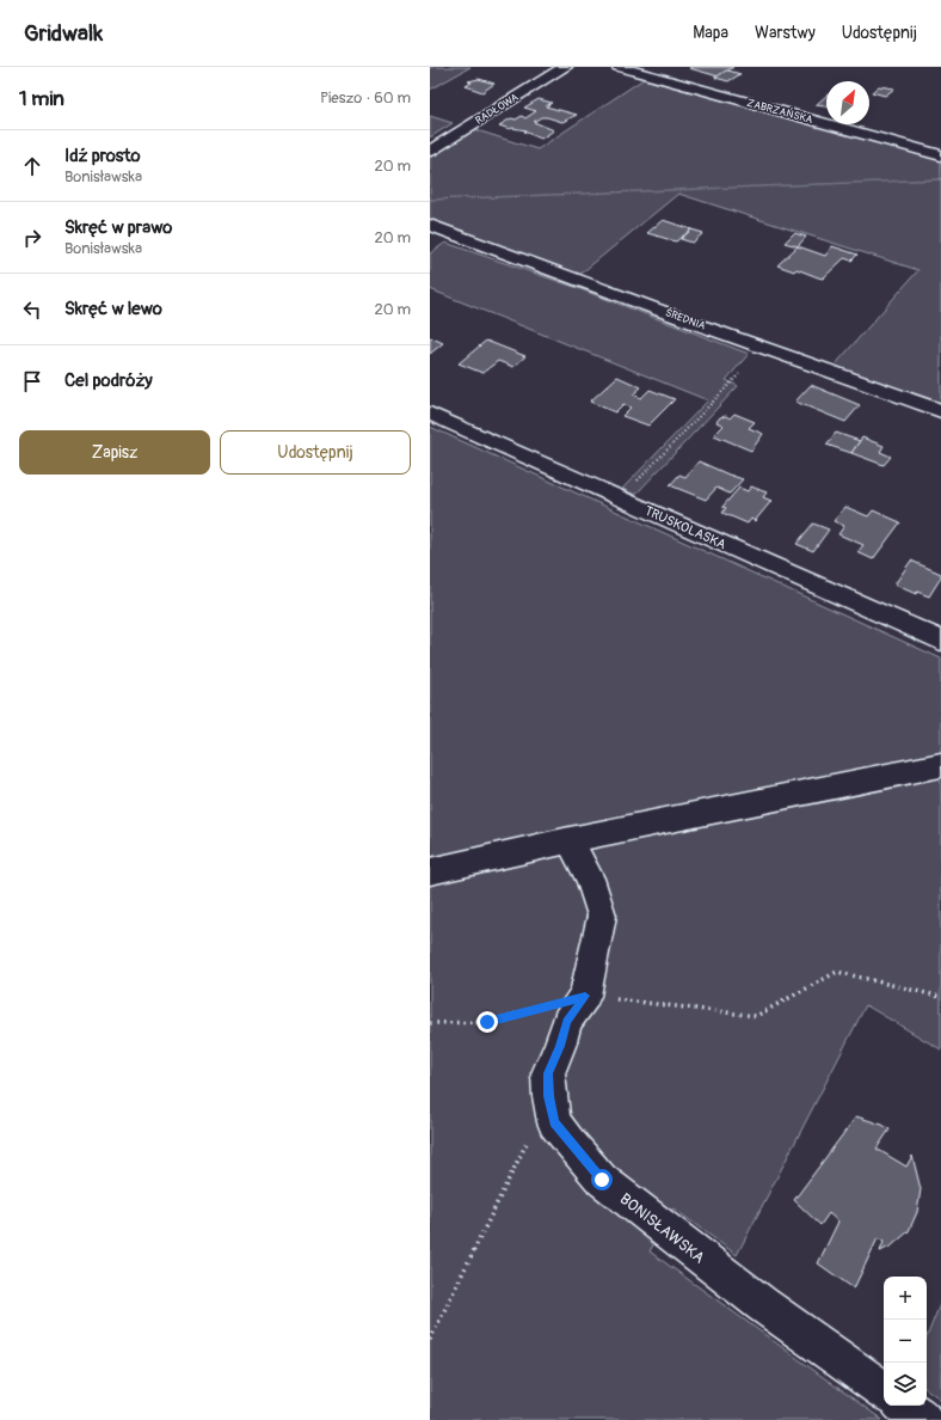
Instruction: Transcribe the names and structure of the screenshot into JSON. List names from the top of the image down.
{
  "streets": {
    "street": [
      "RADŁOWA",
      "ZABRZAŃSKA",
      "ŚREDNIA",
      "TRUSKOLASKA",
      "BONISŁAWSKA"
    ]
  },
  "north": "top right",
  "page": {
    "header": "Gridwalk",
    "nav": ["Mapa", "Warstwy", "Udostępnij"],
    "heading": ["1 min", "Pieszo · 60 m"],
    "list": [
      ["Idź prosto", "Bonisławska", "20 m"],
      ["Skręć w prawo", "Bonisławska", "20 m"],
      ["Skręć w lewo", "20 m"],
      "Cel podróży"
    ],
    "buttons": ["Zapisz", "Udostępnij"],
    "map_buttons": ["+", "−"]
  }
}
